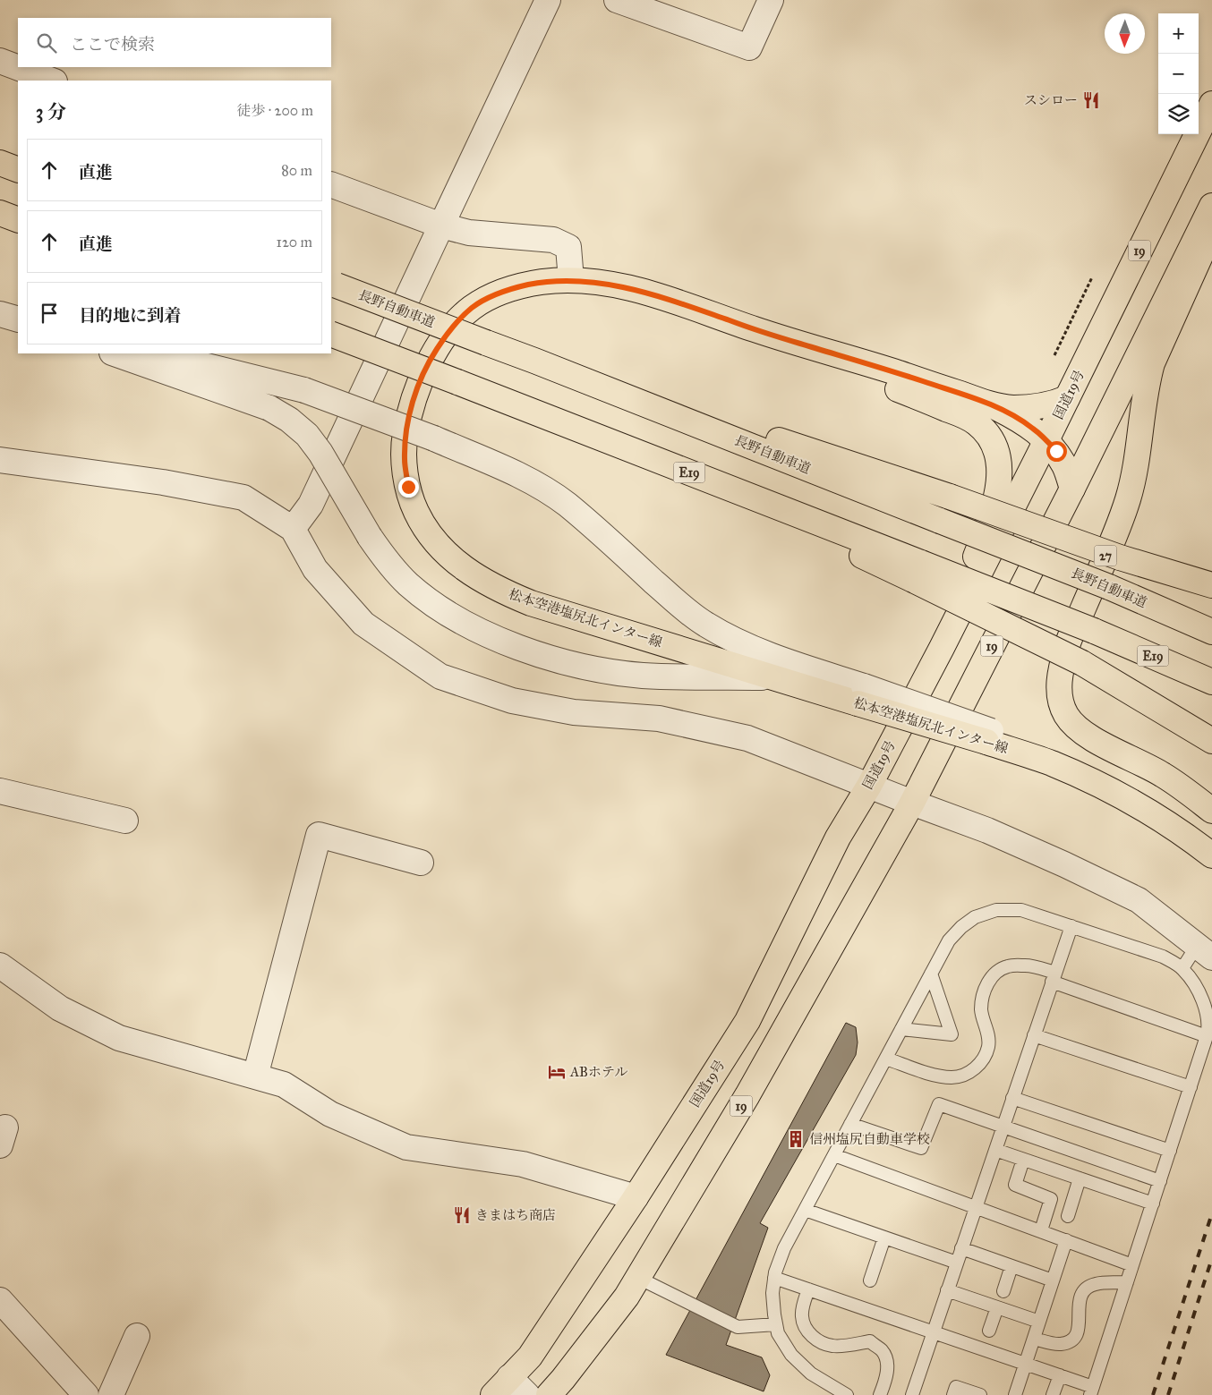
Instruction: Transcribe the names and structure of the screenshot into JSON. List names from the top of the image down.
{
  "streets": {
    "main road": [
      "19",
      "長野自動車道",
      "国道19号",
      "E19",
      "27",
      "松本空港塩尻北インター線"
    ]
  },
  "places": {
    "restaurant": ["スシロー", "きまはち商店"],
    "hotel": ["ABホテル"],
    "building": ["信州塩尻自動車学校"]
  },
  "north": "bottom",
  "page": {
    "map_buttons": ["+", "−"],
    "search": "ここで検索",
    "heading": ["3 分", "徒歩 · 200 m"],
    "list": [
      ["直進", "80 m"],
      ["直進", "120 m"],
      "目的地に到着"
    ]
  }
}
